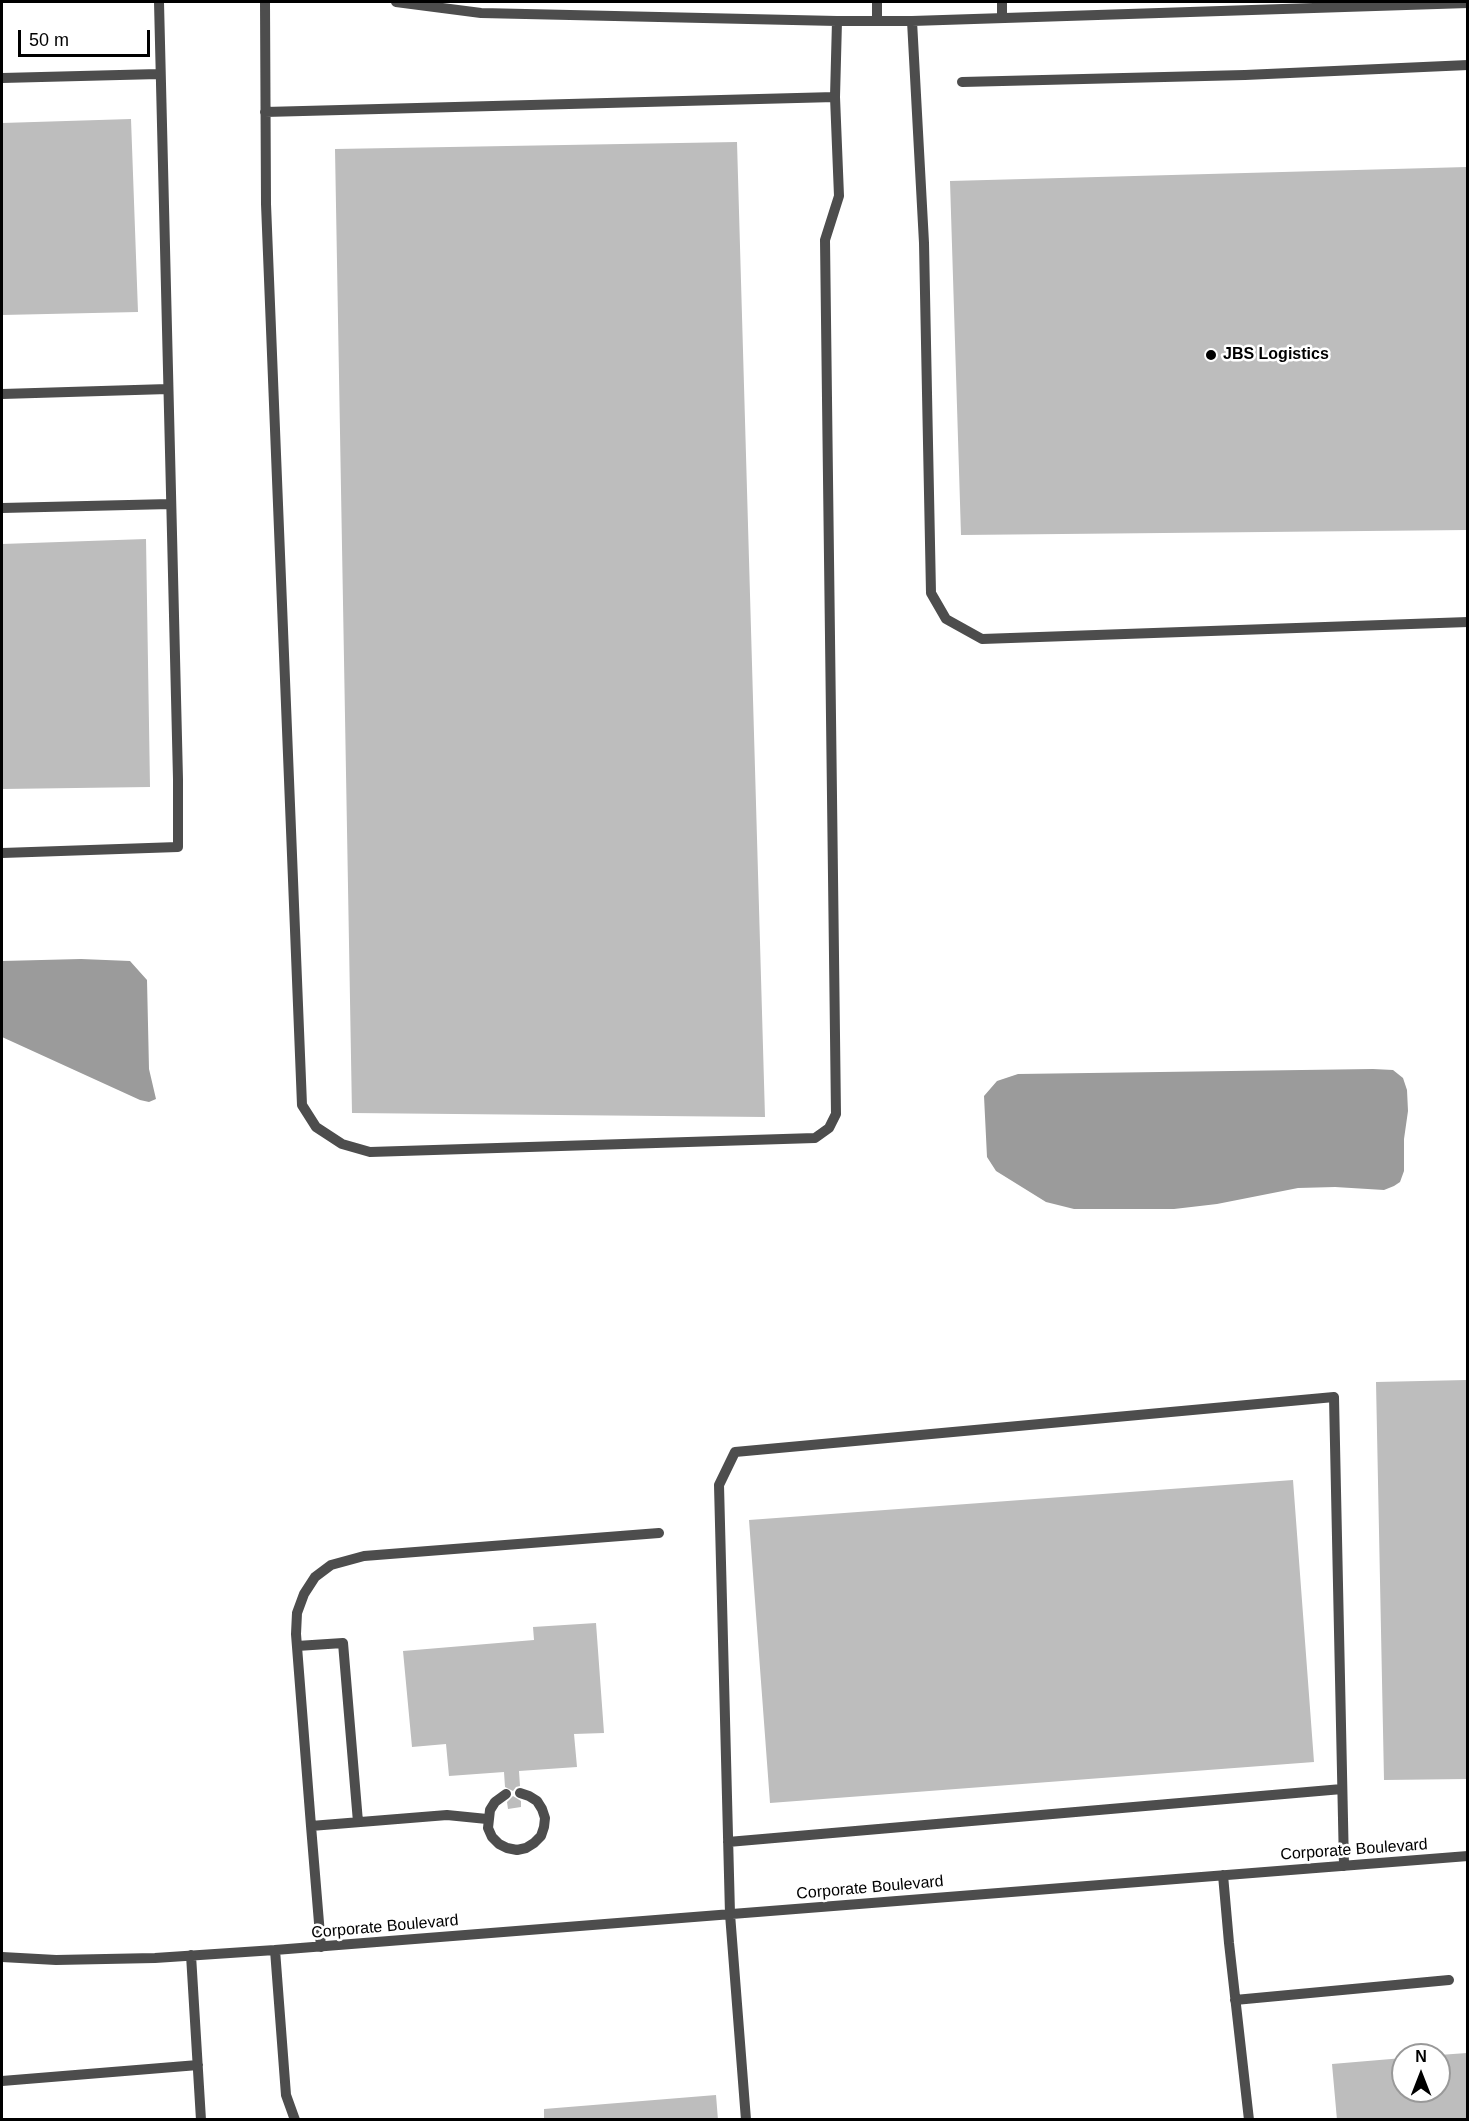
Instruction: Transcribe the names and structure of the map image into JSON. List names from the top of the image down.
{
  "streets": {
    "street": ["Corporate Boulevard"]
  },
  "places": ["JBS Logistics"],
  "scale_bar": "50 m",
  "north": "top"
}
